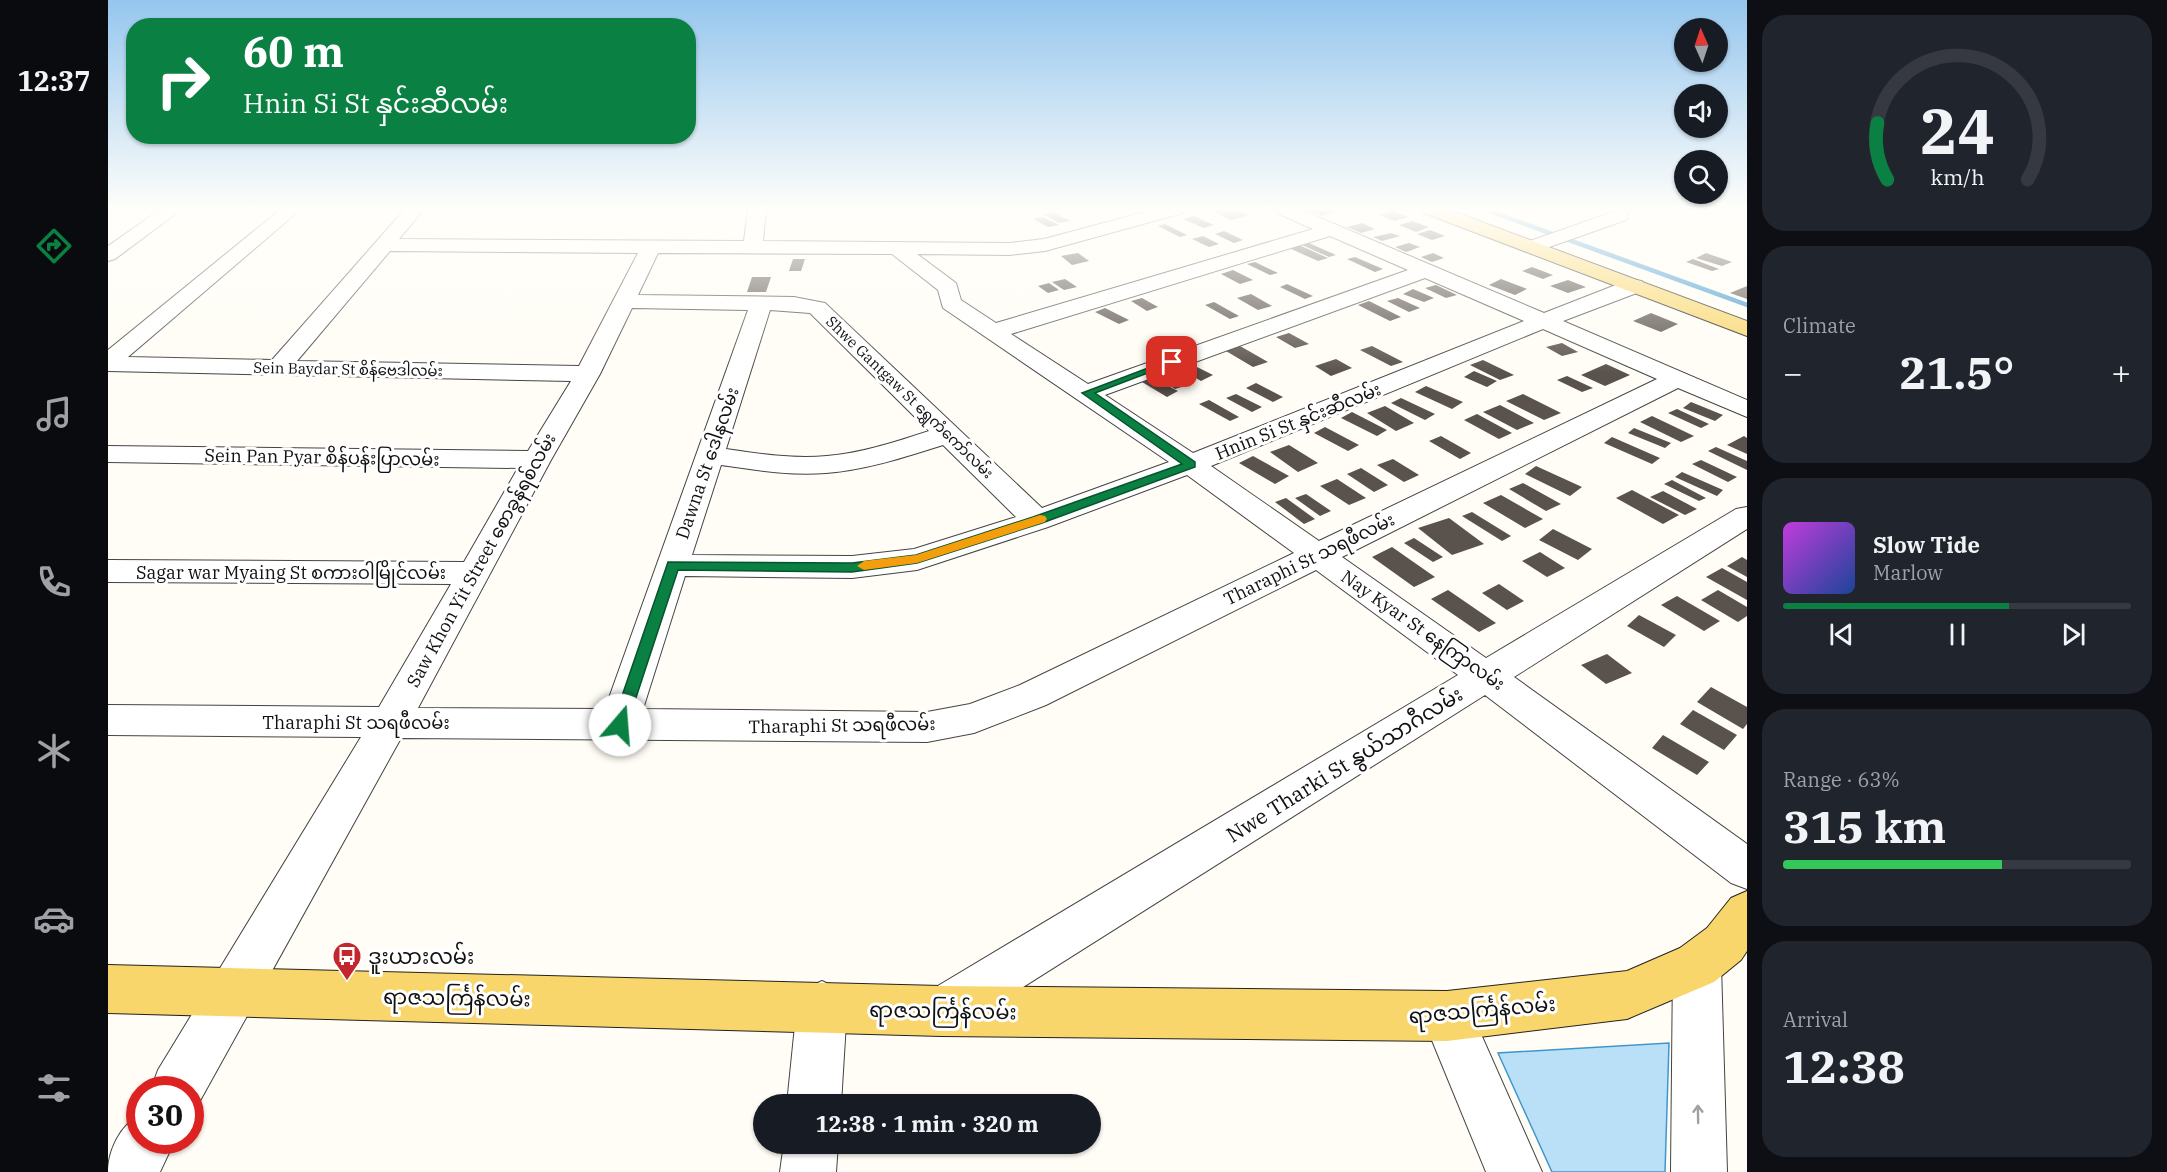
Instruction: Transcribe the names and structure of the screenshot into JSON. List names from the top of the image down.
{
  "streets": {
    "main road": ["ရာဇသင်္ကြန်လမ်း"],
    "street": [
      "Sein Baydar St စိန်ဗေဒါလမ်း",
      "Shwe Gantgaw St ရွှေကံကော်လမ်း",
      "Hnin Si St နှင်းဆီလမ်း",
      "Sein Pan Pyar စိန်ပန်းပြာလမ်း",
      "Dawna St ဒေါနလမ်း",
      "Tharaphi St သရဖီလမ်း",
      "Saw Khon Yit Street စောခွန်ရစ်လမ်း",
      "Sagar war Myaing St စကားဝါမြိုင်လမ်း",
      "Nay Kyar St နေကြာလမ်း",
      "Nwe Tharki St နွယ်သာဂီလမ်း"
    ]
  },
  "crossings": [
    ["Sein Baydar St စိန်ဗေဒါလမ်း", "Saw Khon Yit Street စောခွန်ရစ်လမ်း"],
    ["Shwe Gantgaw St ရွှေကံကော်လမ်း", "Hnin Si St နှင်းဆီလမ်း"],
    ["Shwe Gantgaw St ရွှေကံကော်လမ်း", "Dawna St ဒေါနလမ်း"],
    ["Shwe Gantgaw St ရွှေကံကော်လမ်း", "Saw Khon Yit Street စောခွန်ရစ်လမ်း"],
    ["Hnin Si St နှင်းဆီလမ်း", "Dawna St ဒေါနလမ်း"],
    ["Hnin Si St နှင်းဆီလမ်း", "Nay Kyar St နေကြာလမ်း"],
    ["Sein Pan Pyar စိန်ပန်းပြာလမ်း", "Saw Khon Yit Street စောခွန်ရစ်လမ်း"],
    ["Dawna St ဒေါနလမ်း", "Tharaphi St သရဖီလမ်း"],
    ["Tharaphi St သရဖီလမ်း", "Saw Khon Yit Street စောခွန်ရစ်လမ်း"],
    ["Tharaphi St သရဖီလမ်း", "Nay Kyar St နေကြာလမ်း"],
    ["Saw Khon Yit Street စောခွန်ရစ်လမ်း", "Sagar war Myaing St စကားဝါမြိုင်လမ်း"],
    ["Saw Khon Yit Street စောခွန်ရစ်လမ်း", "ရာဇသင်္ကြန်လမ်း"],
    ["Nay Kyar St နေကြာလမ်း", "Nwe Tharki St နွယ်သာဂီလမ်း"],
    ["Nwe Tharki St နွယ်သာဂီလမ်း", "ရာဇသင်္ကြန်လမ်း"]
  ],
  "places": {
    "bus stop": ["ဒူးယားလမ်း"]
  },
  "north": "top",
  "page": {
    "tabs": "12:37",
    "turn": ["60 m", "Hnin Si St နှင်းဆီလမ်း"],
    "tile": [
      "Climate",
      ["Range · 63%", "315 km"],
      ["Arrival", "12:38"]
    ],
    "heat": ["−", "21.5°", "+"],
    "song": ["Slow Tide", "Marlow"],
    "limit": "30",
    "trip": "12:38 · 1 min · 320 m",
    "gauge": ["24", "km/h"]
  }
}
